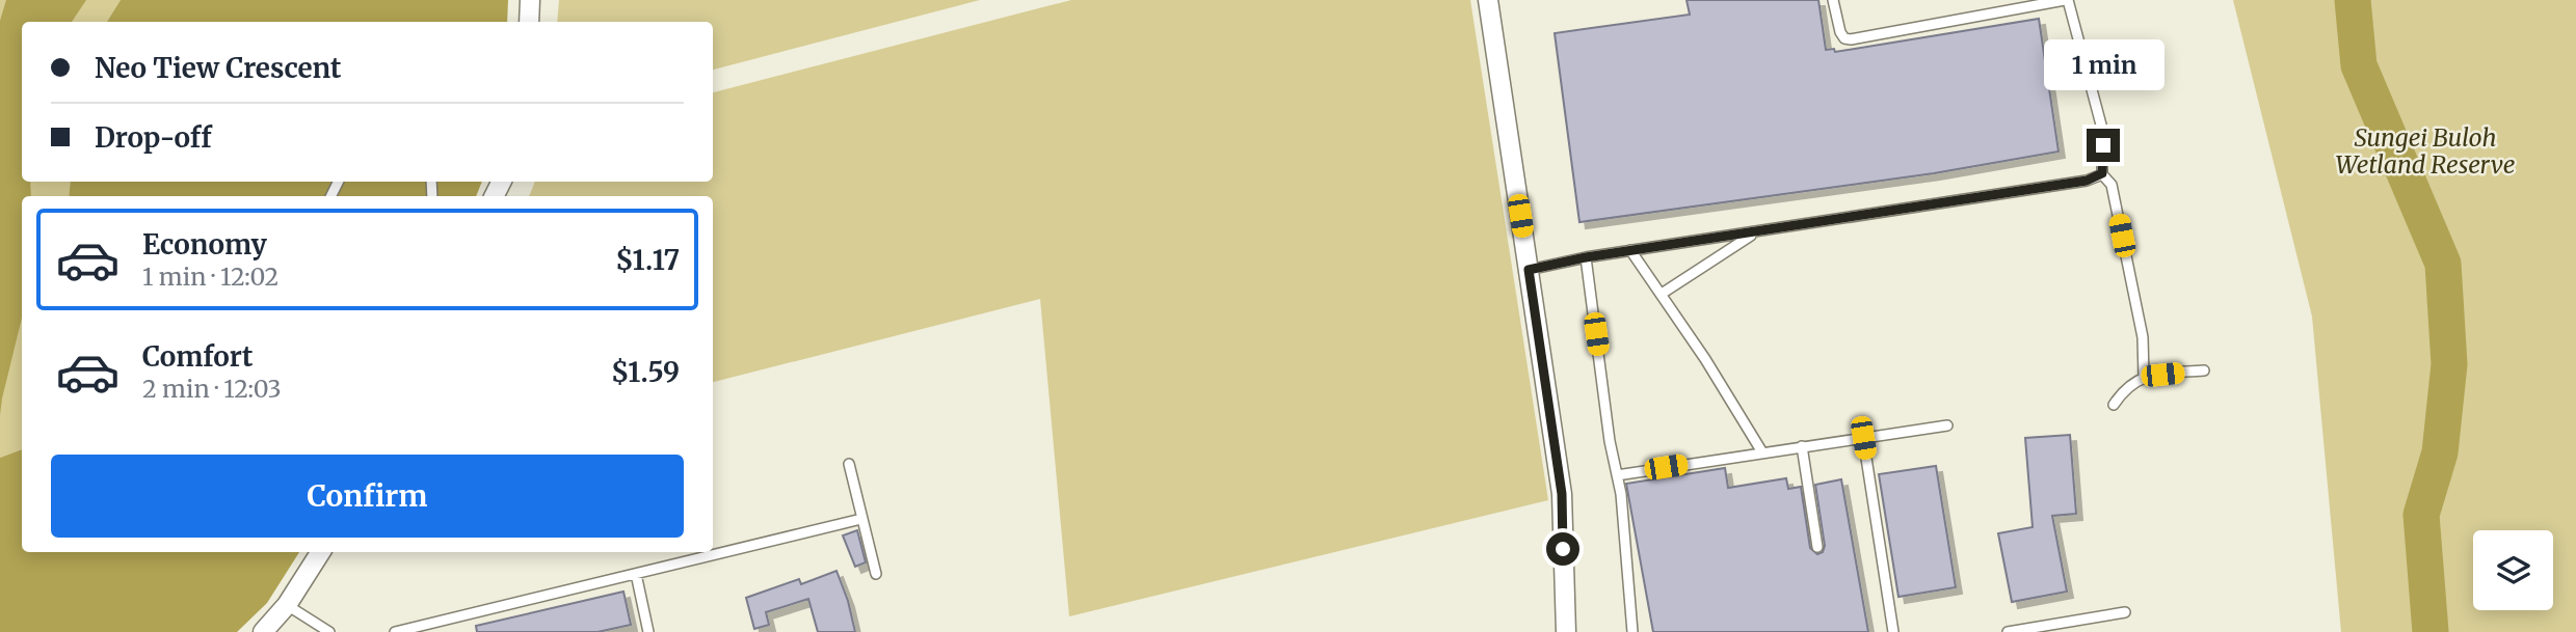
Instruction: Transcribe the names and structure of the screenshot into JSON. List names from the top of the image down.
{
  "parks": ["Sungei Buloh Wetland Reserve"],
  "page": {
    "banner": ["Neo Tiew Crescent", "Drop-off"],
    "bubble": "1 min",
    "list": [
      {
        "name": "Economy",
        "note": "1 min · 12:02",
        "value": "$1.17"
      },
      {
        "name": "Comfort",
        "note": "2 min · 12:03",
        "value": "$1.59"
      }
    ],
    "buttons": "Confirm"
  }
}
